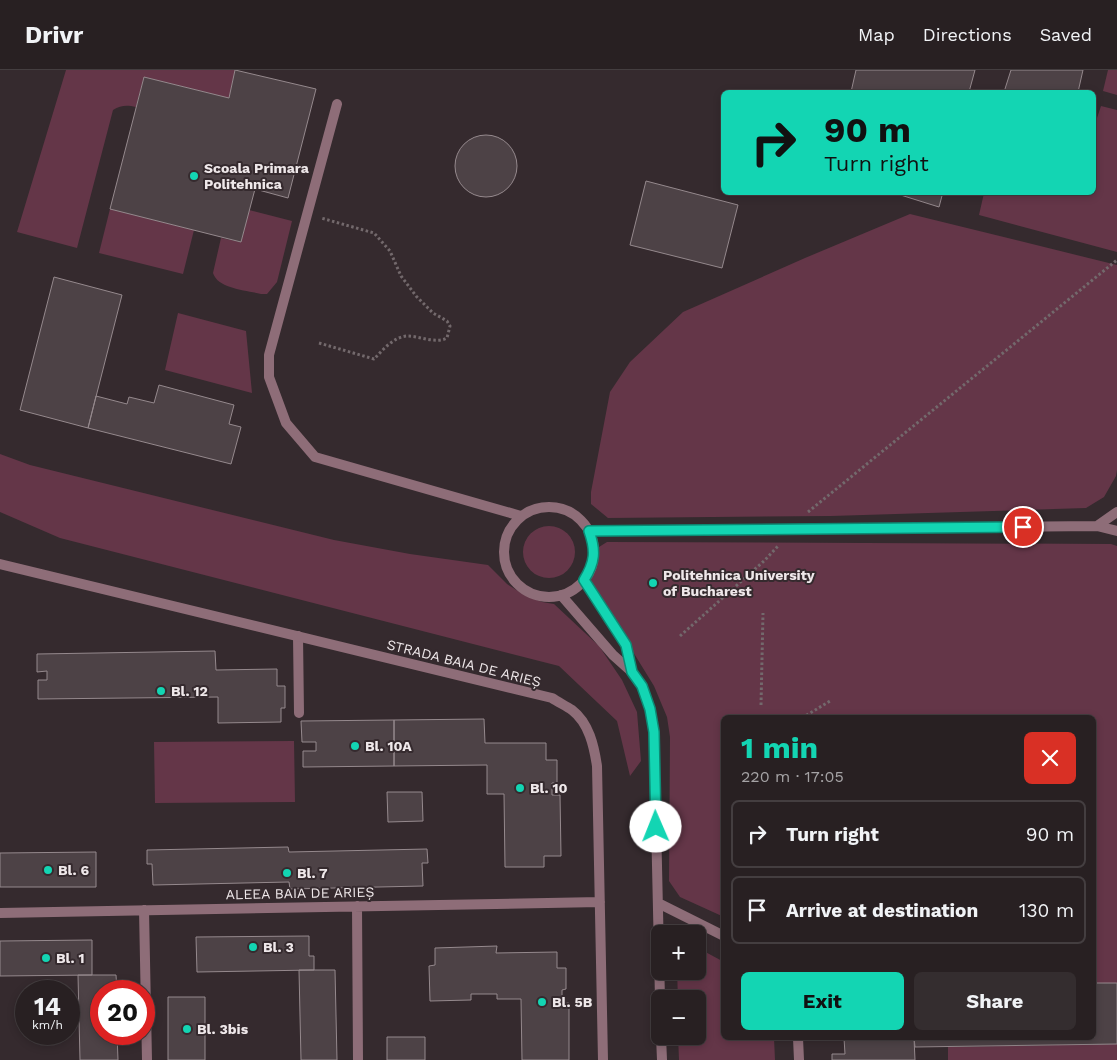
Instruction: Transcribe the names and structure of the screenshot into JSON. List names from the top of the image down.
{
  "streets": {
    "street": ["STRADA BAIA DE ARIEȘ", "ALEEA BAIA DE ARIEȘ"]
  },
  "crossings": [
    ["STRADA BAIA DE ARIEȘ", "ALEEA BAIA DE ARIEȘ"]
  ],
  "places": [
    "Scoala Primara Politehnica",
    "Politehnica University of Bucharest",
    "Bl. 12",
    "Bl. 10A",
    "Bl. 10",
    "Bl. 6",
    "Bl. 7",
    "Bl. 3",
    "Bl. 1",
    "Bl. 5B",
    "Bl. 3bis"
  ],
  "page": {
    "header": "Drivr",
    "nav": ["Map", "Directions", "Saved"],
    "turn": ["90 m", "Turn right"],
    "heading": ["1 min", "220 m · 17:05"],
    "list": [
      {
        "name": "Turn right",
        "value": "90 m"
      },
      {
        "name": "Arrive at destination",
        "value": "130 m"
      }
    ],
    "map_buttons": ["+", "−"],
    "buttons": ["Exit", "Share"],
    "speed": "14 km/h",
    "limit": "20"
  }
}
